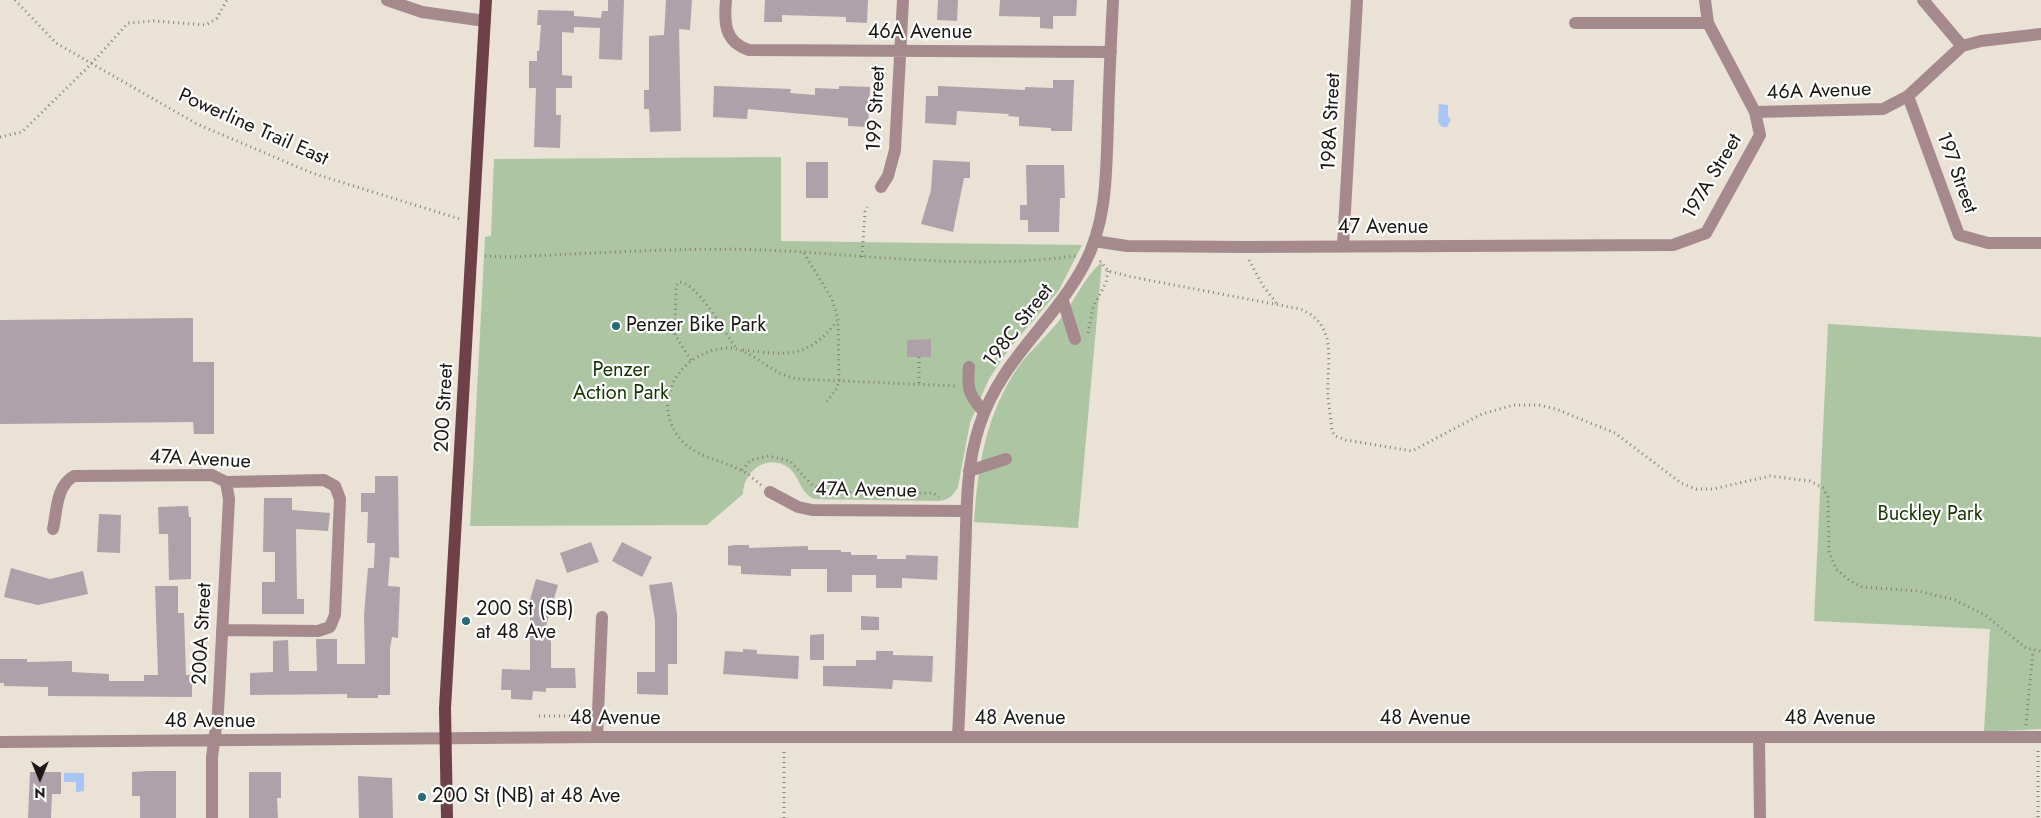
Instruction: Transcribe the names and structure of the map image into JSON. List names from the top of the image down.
{
  "streets": {
    "main road": ["200 Street"],
    "street": [
      "46A Avenue",
      "199 Street",
      "198A Street",
      "197 Street",
      "197A Street",
      "47 Avenue",
      "198C Street",
      "47A Avenue",
      "200A Street",
      "48 Avenue"
    ],
    "path": ["Powerline Trail East"]
  },
  "crossings": [
    ["46A Avenue", "199 Street"],
    ["46A Avenue", "197 Street"],
    ["46A Avenue", "197A Street"],
    ["46A Avenue", "198C Street"],
    ["198A Street", "47 Avenue"],
    ["197A Street", "47 Avenue"],
    ["47 Avenue", "198C Street"],
    ["198C Street", "47A Avenue"],
    ["198C Street", "48 Avenue"],
    ["200 Street", "48 Avenue"],
    ["47A Avenue", "200A Street"],
    ["200A Street", "48 Avenue"]
  ],
  "parks": ["Penzer Action Park", "Buckley Park"],
  "places": ["Penzer Bike Park", "200 St (SB) at 48 Ave", "200 St (NB) at 48 Ave"],
  "north": "bottom"
}
